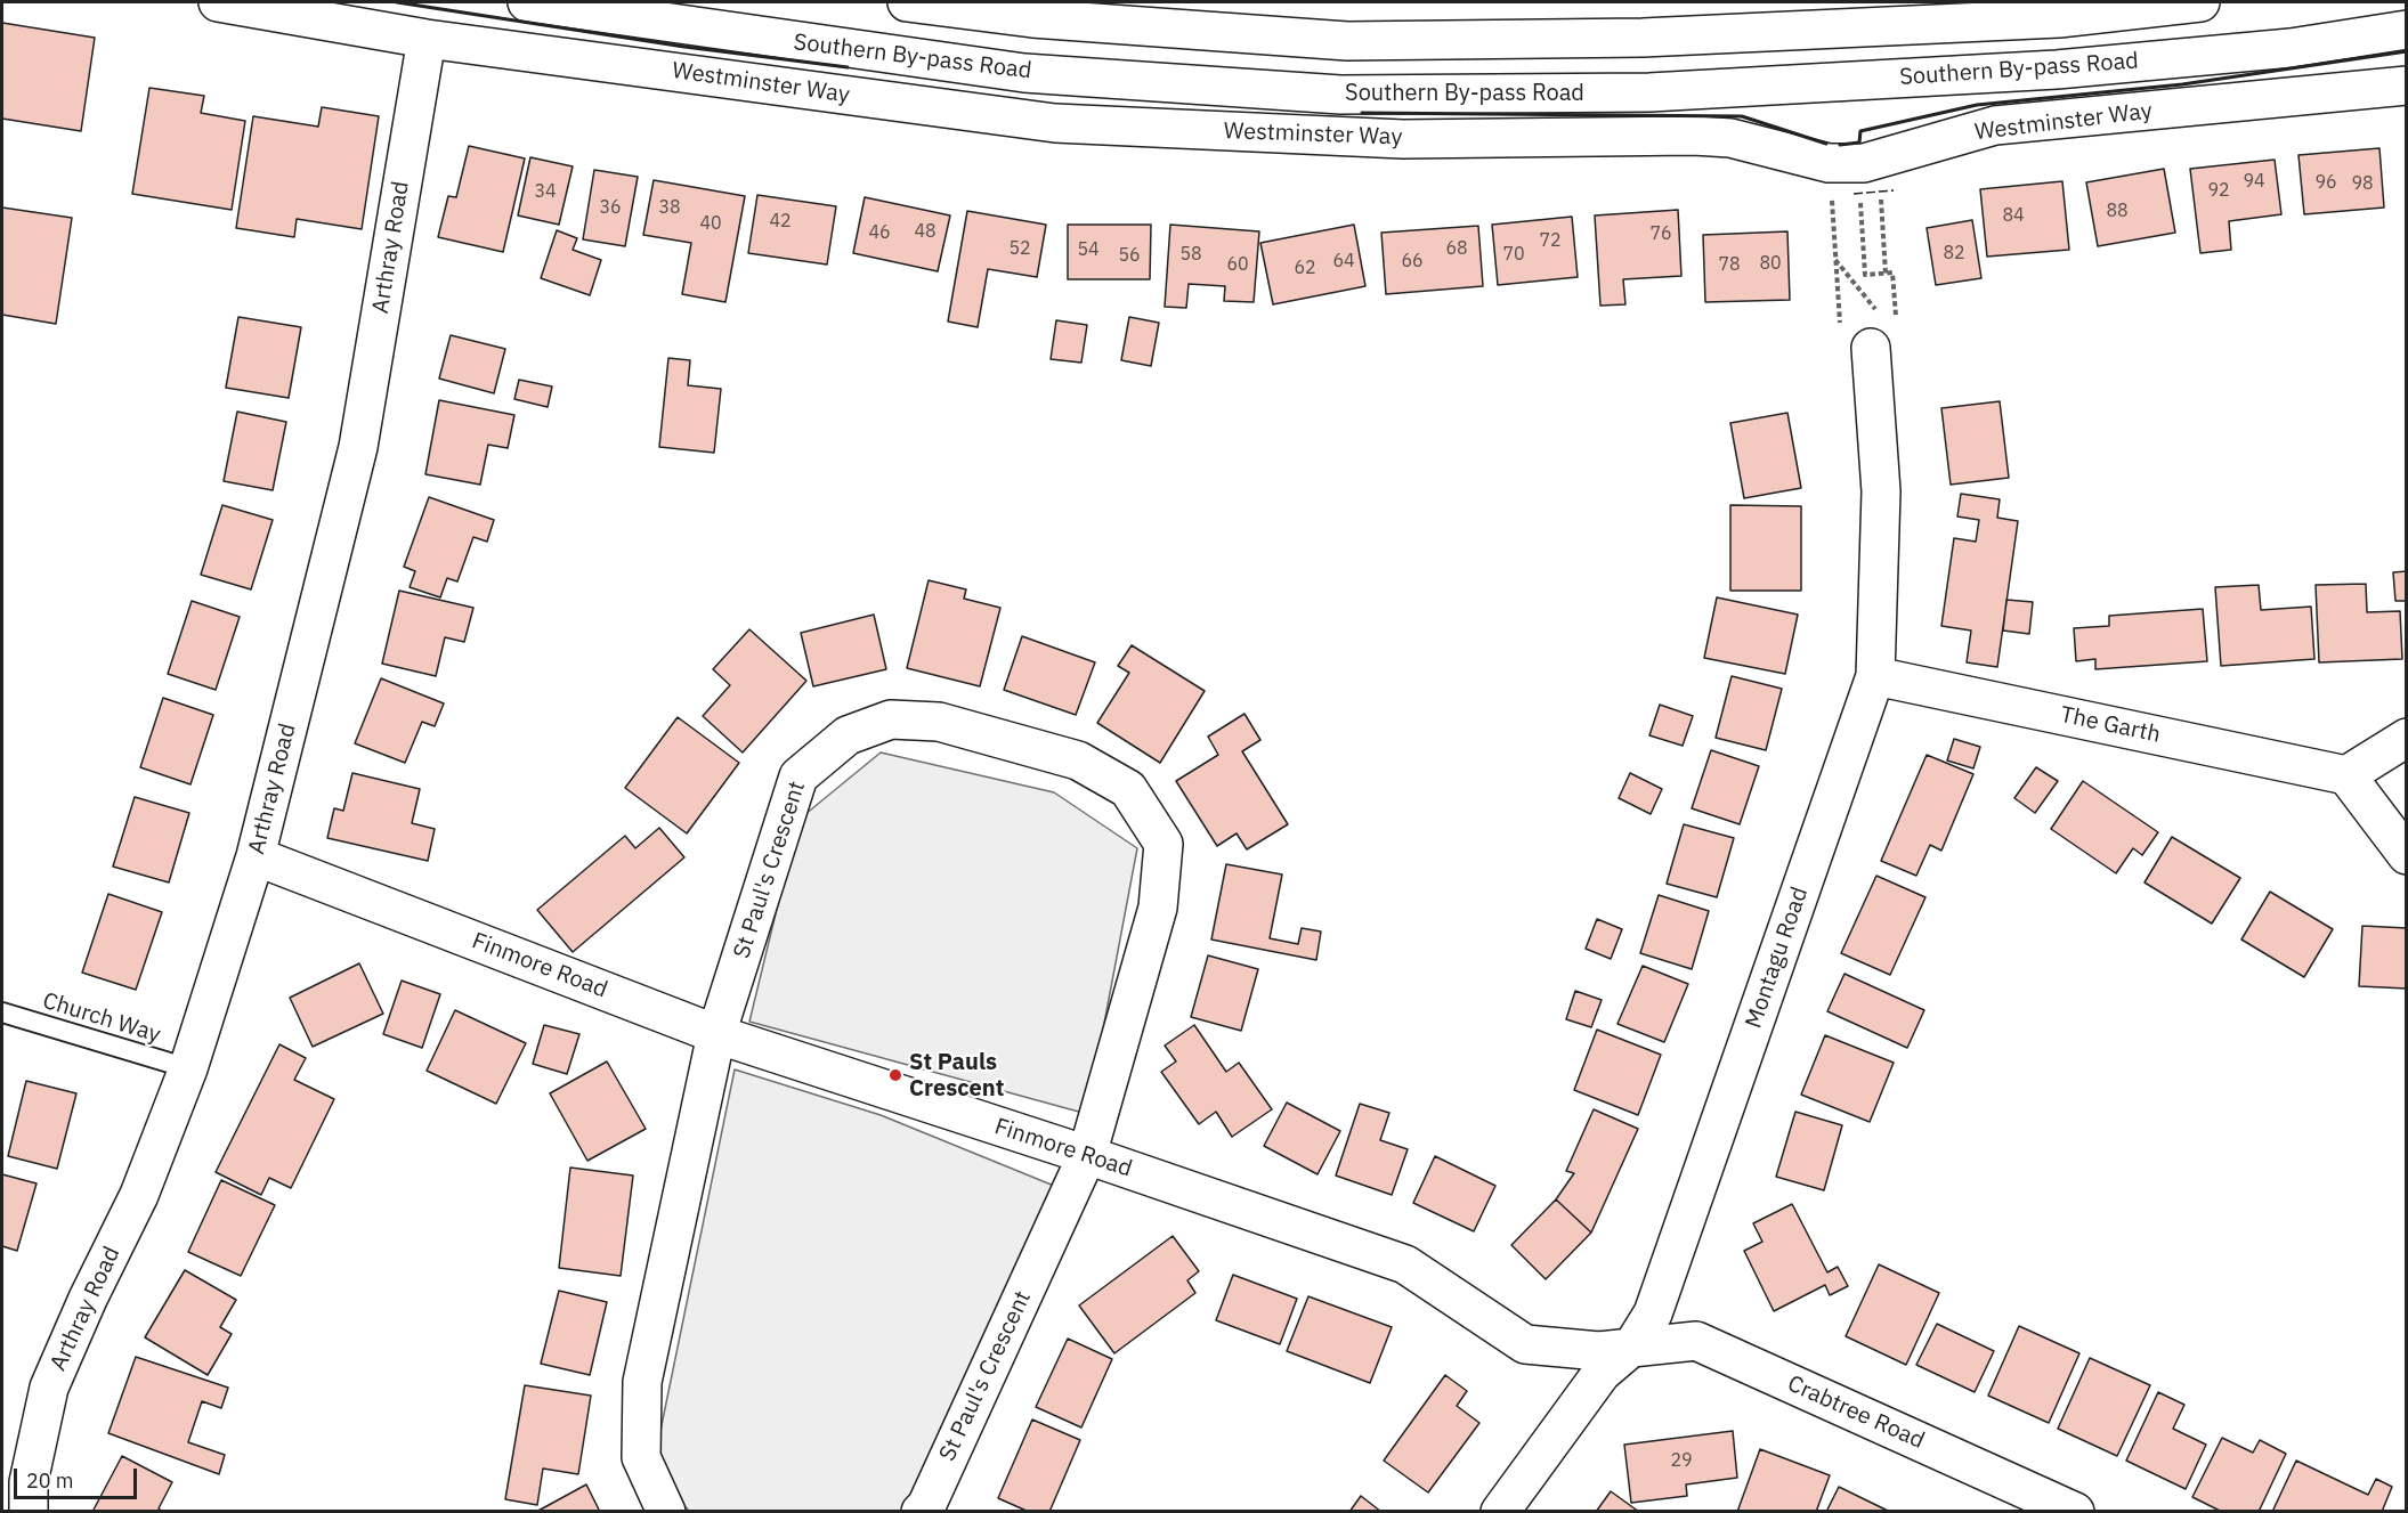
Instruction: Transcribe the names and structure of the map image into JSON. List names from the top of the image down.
{
  "streets": {
    "main road": [
      "Southern By-pass Road",
      "Westminster Way",
      "Arthray Road",
      "The Garth",
      "St Paul's Crescent",
      "Montagu Road",
      "Finmore Road",
      "Crabtree Road"
    ],
    "lane": ["Church Way"]
  },
  "crossings": [
    ["Westminster Way", "Arthray Road"],
    ["Arthray Road", "Finmore Road"],
    ["Arthray Road", "Church Way"],
    ["The Garth", "Montagu Road"],
    ["St Paul's Crescent", "Finmore Road"],
    ["Montagu Road", "Finmore Road"],
    ["Montagu Road", "Crabtree Road"],
    ["Finmore Road", "Crabtree Road"]
  ],
  "places": ["St Pauls Crescent"],
  "house_numbers": [
    "94",
    "96",
    "98",
    "92",
    "34",
    "36",
    "38",
    "88",
    "84",
    "42",
    "40",
    "48",
    "46",
    "76",
    "72",
    "52",
    "68",
    "54",
    "82",
    "58",
    "70",
    "56",
    "64",
    "66",
    "80",
    "60",
    "78",
    "62",
    "29"
  ],
  "scale_bar": "20 m"
}
